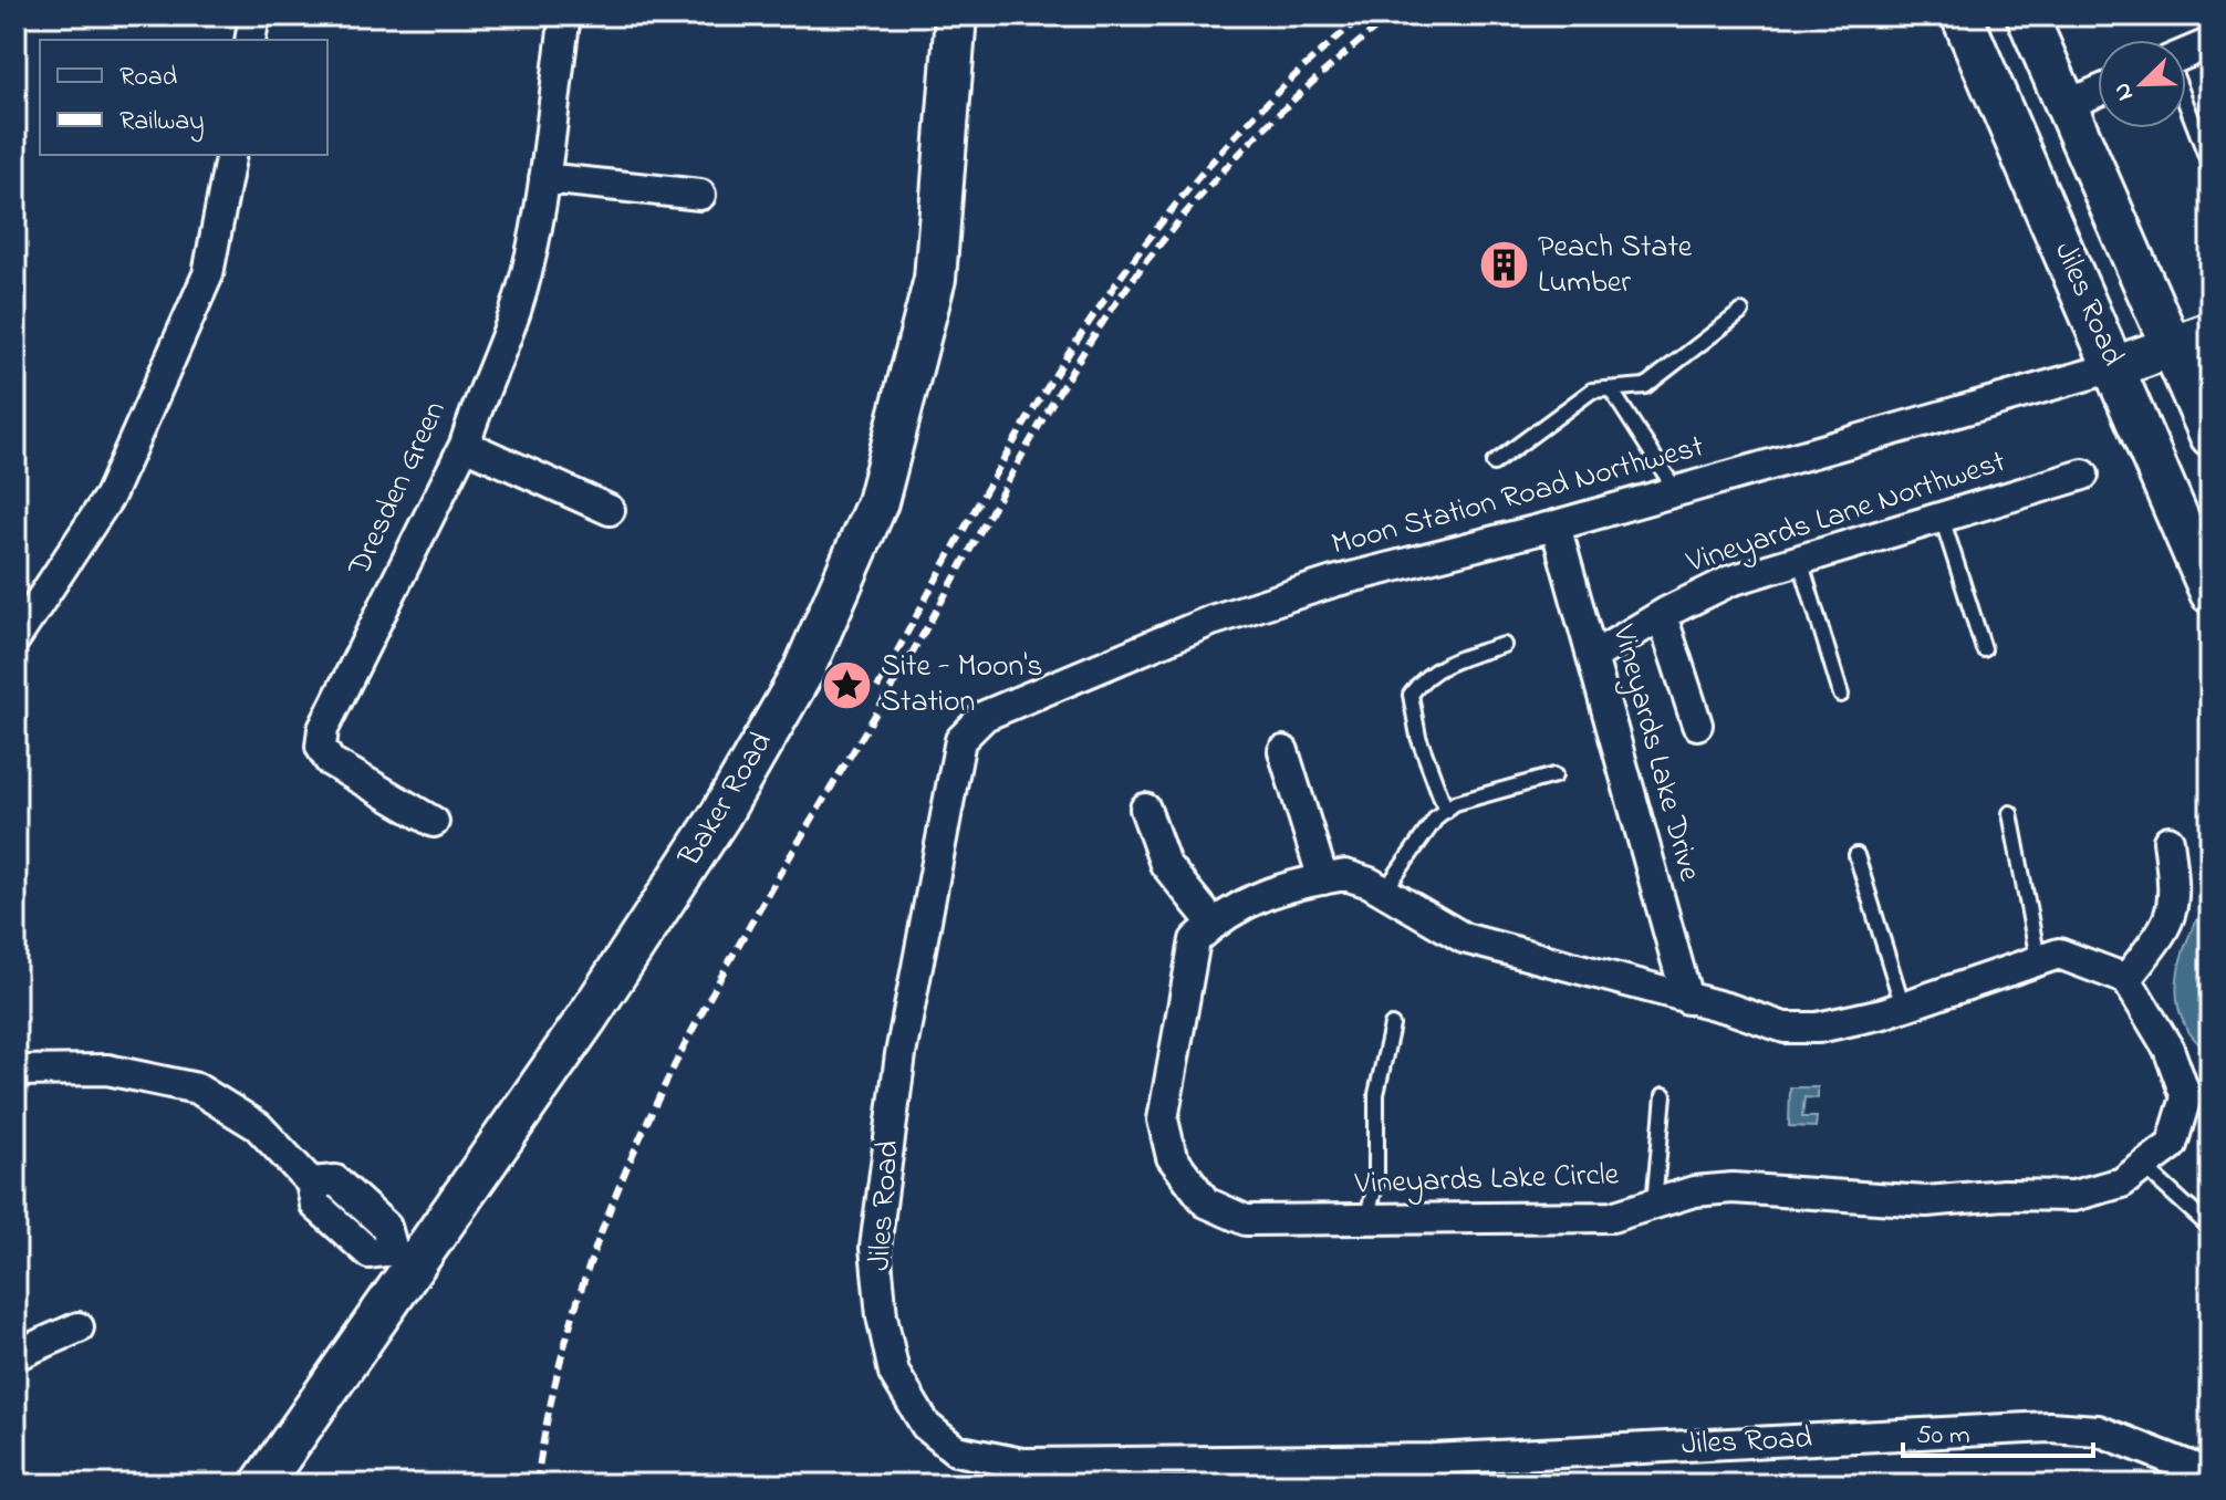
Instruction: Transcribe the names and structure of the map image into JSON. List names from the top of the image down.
{
  "streets": {
    "main road": ["Jiles Road", "Baker Road"],
    "street": [
      "Dresden Green",
      "Moon Station Road Northwest",
      "Vineyards Lane Northwest",
      "Vineyards Lake Drive",
      "Vineyards Lake Circle"
    ]
  },
  "crossings": [
    ["Jiles Road", "Moon Station Road Northwest"],
    ["Moon Station Road Northwest", "Vineyards Lake Drive"],
    ["Vineyards Lane Northwest", "Vineyards Lake Drive"]
  ],
  "places": {
    "building": ["Peach State Lumber"],
    "place": ["Site - Moon's Station"]
  },
  "legend": ["Road", "Railway"],
  "scale_bar": "50 m",
  "north": "bottom left"
}
